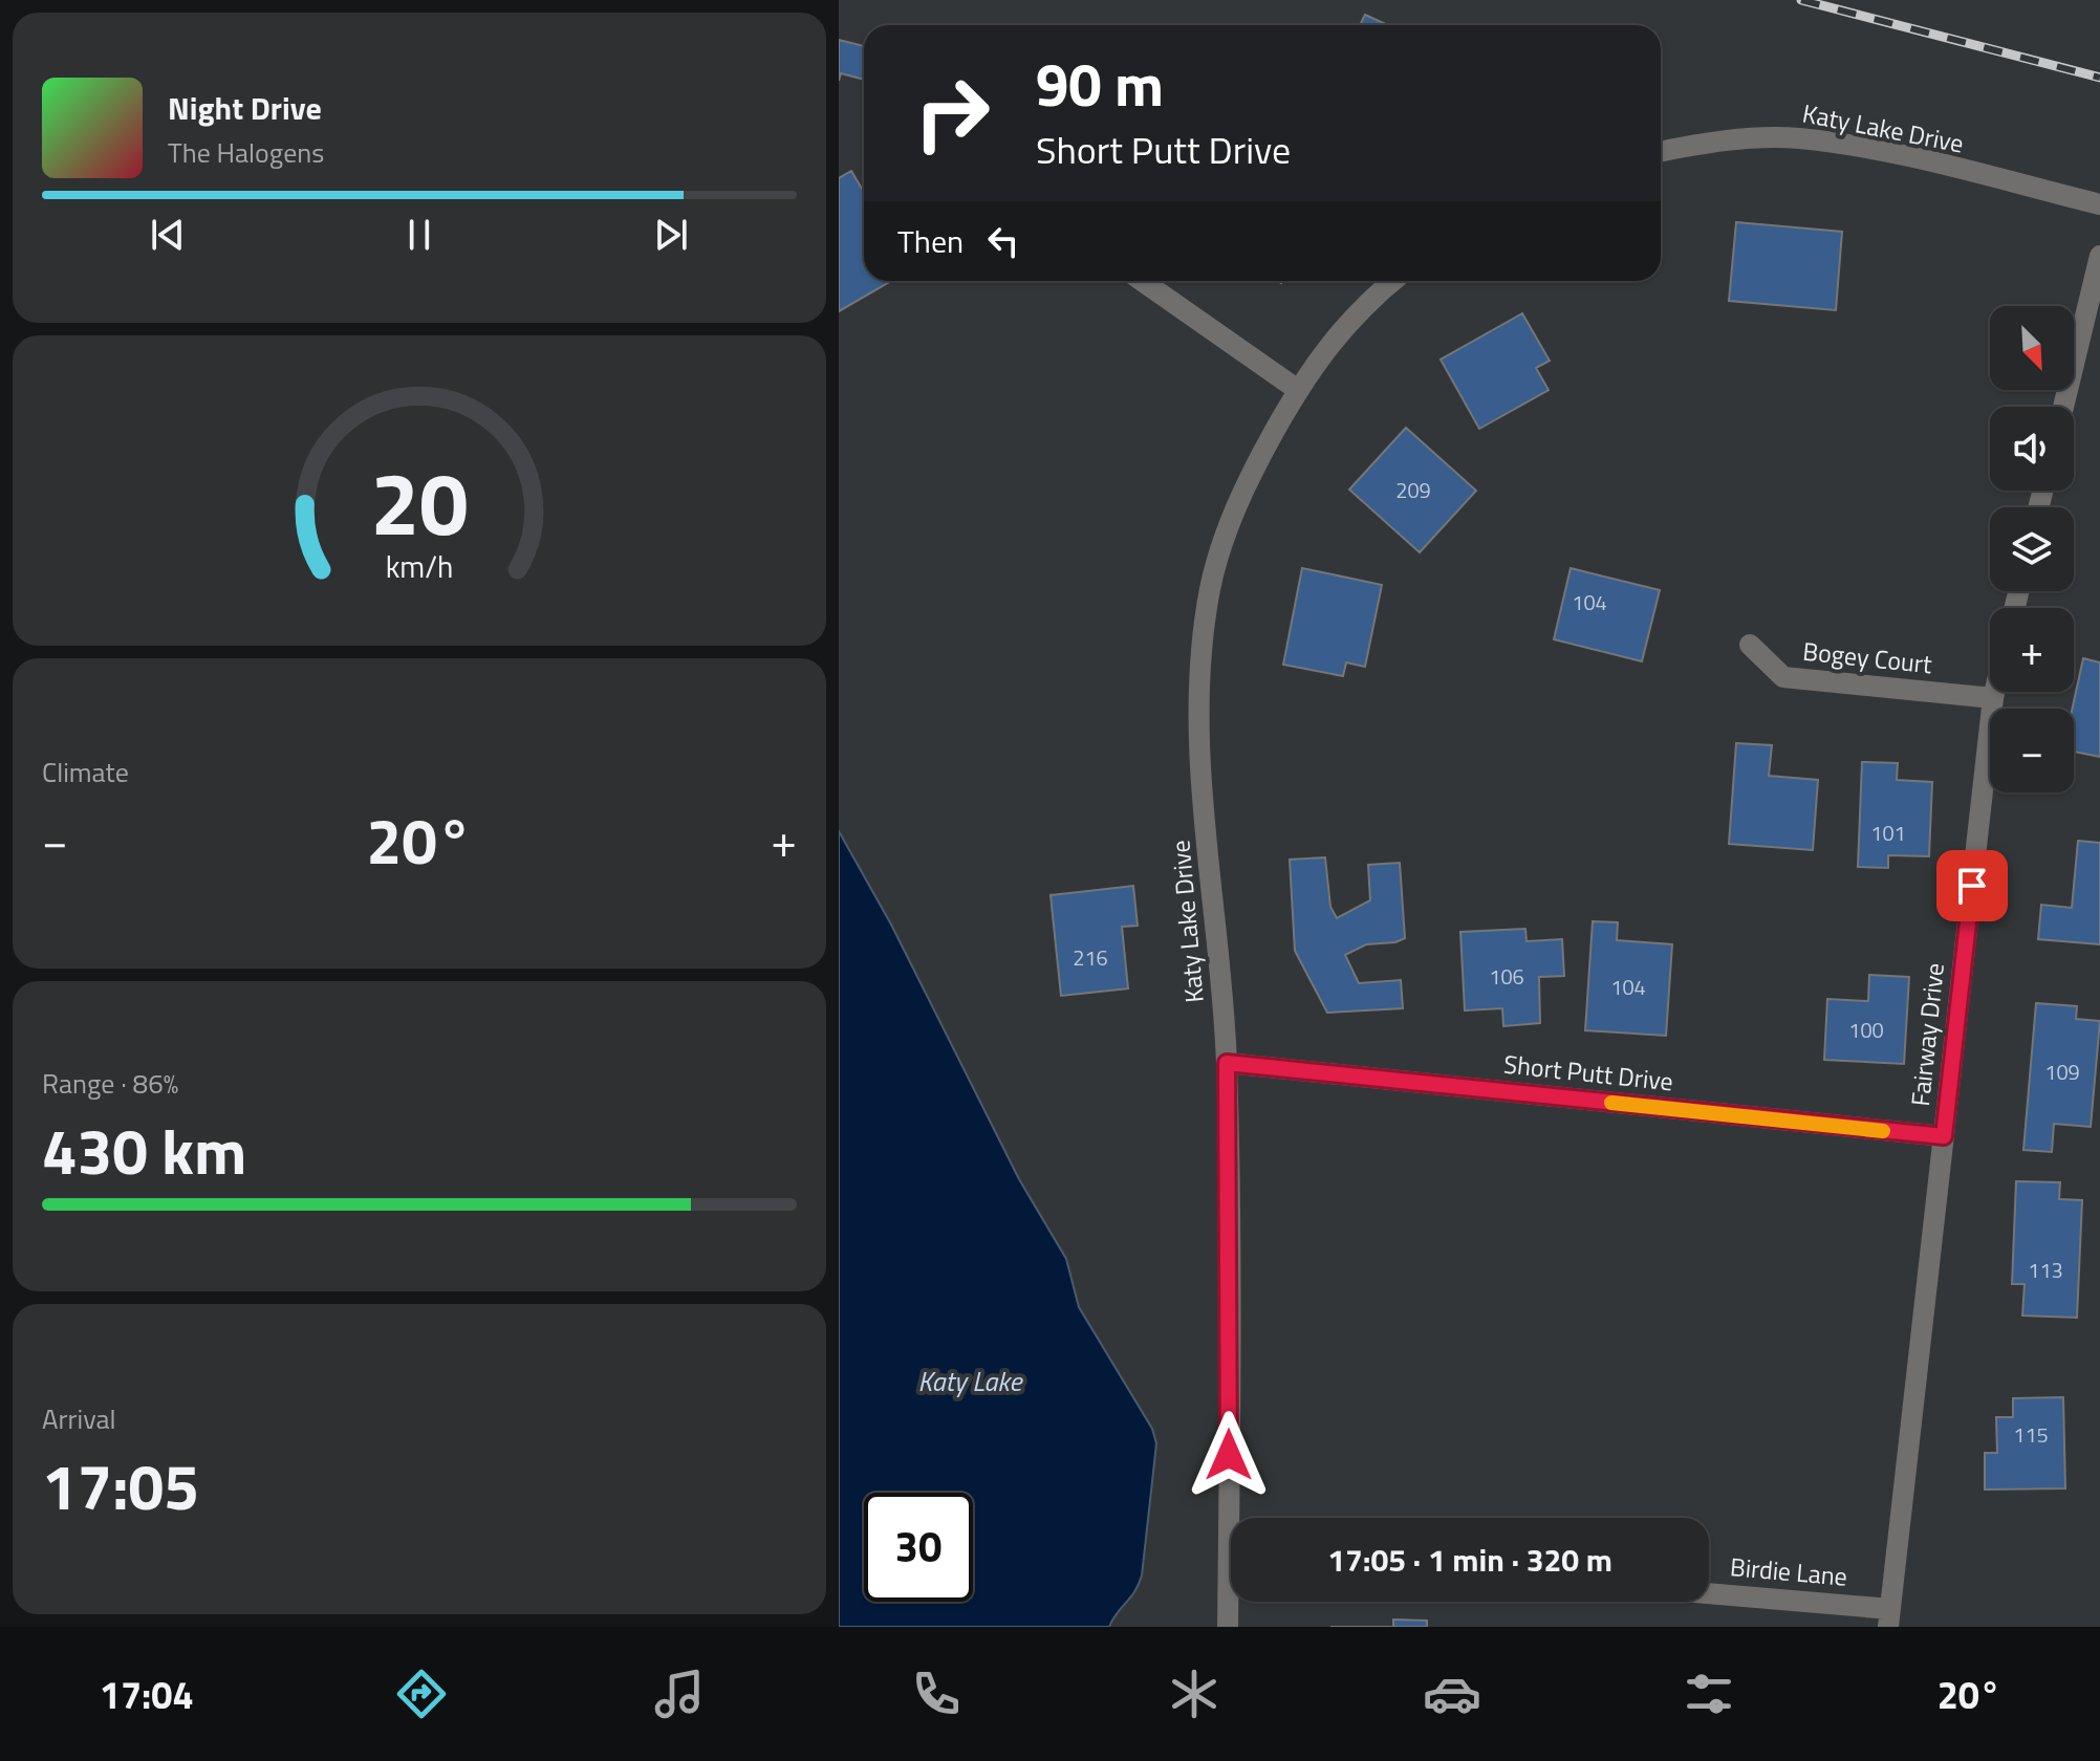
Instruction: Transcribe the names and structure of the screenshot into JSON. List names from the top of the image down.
{
  "streets": {
    "street": [
      "Katy Lake Drive",
      "Bogey Court",
      "Fairway Drive",
      "Short Putt Drive",
      "Birdie Lane"
    ]
  },
  "crossings": [
    ["Katy Lake Drive", "Short Putt Drive"],
    ["Bogey Court", "Fairway Drive"],
    ["Fairway Drive", "Short Putt Drive"],
    ["Fairway Drive", "Birdie Lane"]
  ],
  "water": ["Katy Lake"],
  "house_numbers": [
    "209",
    "104",
    "101",
    "216",
    "106",
    "104",
    "100",
    "109",
    "113",
    "115"
  ],
  "north": "bottom right",
  "page": {
    "turn": ["90 m", "Short Putt Drive"],
    "song": ["Night Drive", "The Halogens"],
    "then": "Then",
    "map_buttons": ["+", "−"],
    "tile": [
      "Climate",
      ["Range · 86%", "430 km"],
      ["Arrival", "17:05"]
    ],
    "heat": ["−", "20°", "+"],
    "limit": "30",
    "trip": "17:05 · 1 min · 320 m",
    "tabs": ["17:04", "20°"],
    "gauge": ["20", "km/h"]
  }
}
